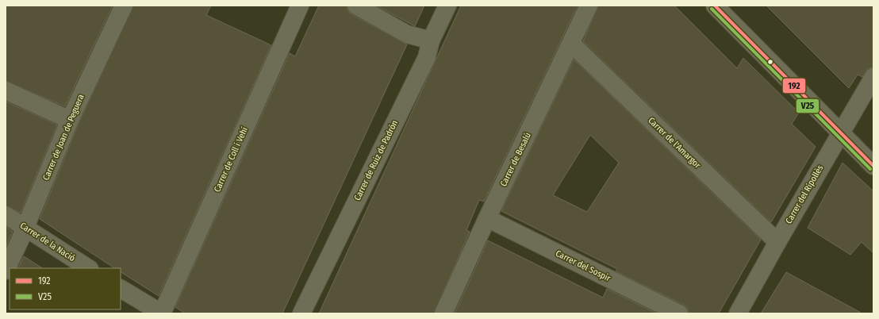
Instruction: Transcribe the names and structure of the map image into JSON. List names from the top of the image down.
{
  "streets": {
    "street": [
      "Carrer de Joan de Peguera",
      "Carrer de l'Amargor",
      "Carrer de Coll i Vehí",
      "Carrer de Besalú",
      "Carrer de Ruiz de Padrón",
      "Carrer del Ripollès",
      "Carrer de la Nació",
      "Carrer del Sospir"
    ]
  },
  "crossings": [
    ["Carrer de Joan de Peguera", "Carrer de la Nació"],
    ["Carrer de l'Amargor", "Carrer de Besalú"],
    ["Carrer de l'Amargor", "Carrer del Ripollès"],
    ["Carrer de Besalú", "Carrer del Sospir"]
  ],
  "lines": ["transit line 192", "transit line V25"],
  "legend": ["192", "V25"]
}
